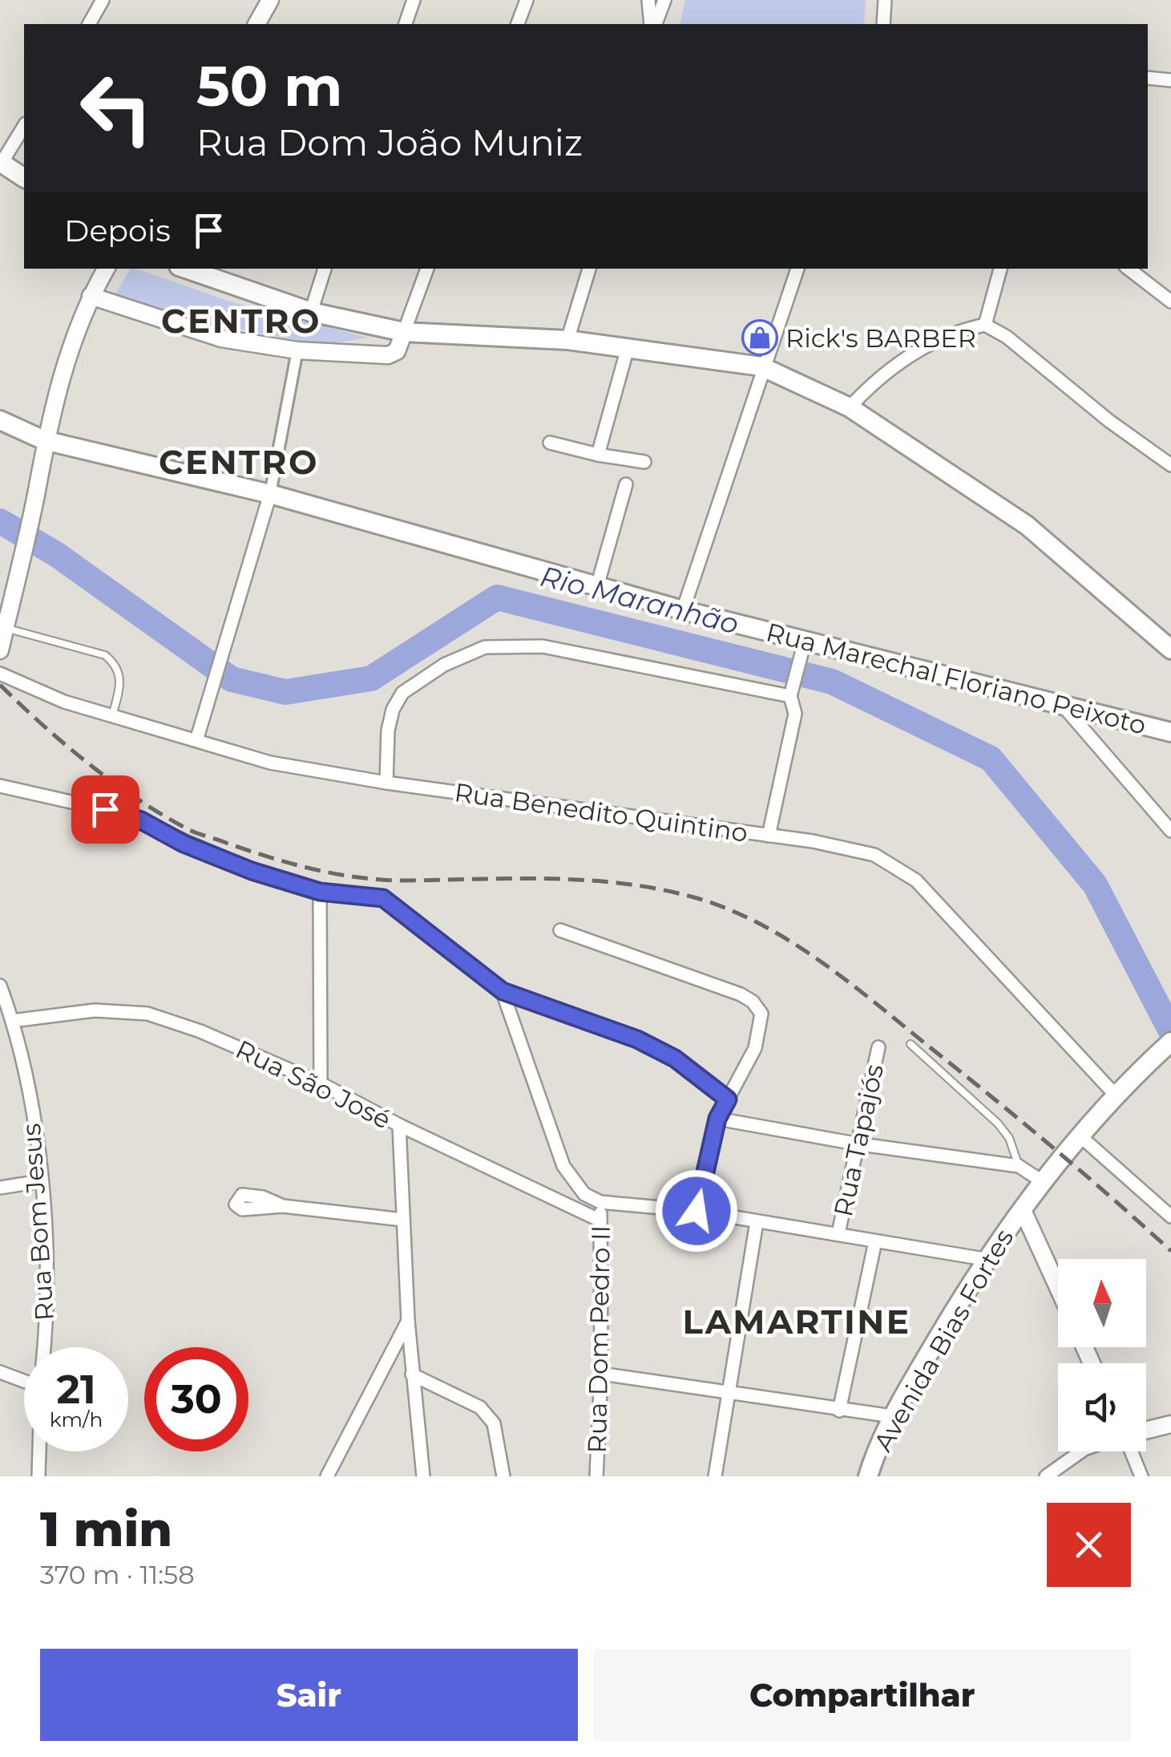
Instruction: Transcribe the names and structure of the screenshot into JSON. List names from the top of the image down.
{
  "streets": {
    "main road": ["Rua Marechal Floriano Peixoto", "Avenida Bias Fortes"],
    "street": [
      "Rua Benedito Quintino",
      "Rua São José",
      "Rua Tapajós",
      "Rua Bom Jesus",
      "Rua Dom Pedro II"
    ]
  },
  "crossings": [
    ["Rua Benedito Quintino", "Avenida Bias Fortes"],
    ["Rua São José", "Rua Bom Jesus"],
    ["Rua São José", "Rua Dom Pedro II"]
  ],
  "districts": ["CENTRO", "CENTRO", "LAMARTINE"],
  "water": ["Rio Maranhão"],
  "places": {
    "shop": ["Rick's BARBER"]
  },
  "north": "top",
  "page": {
    "turn": ["50 m", "Rua Dom João Muniz"],
    "then": "Depois",
    "speed": "21 km/h",
    "limit": "30",
    "heading": ["1 min", "370 m · 11:58"],
    "buttons": ["Sair", "Compartilhar"]
  }
}
